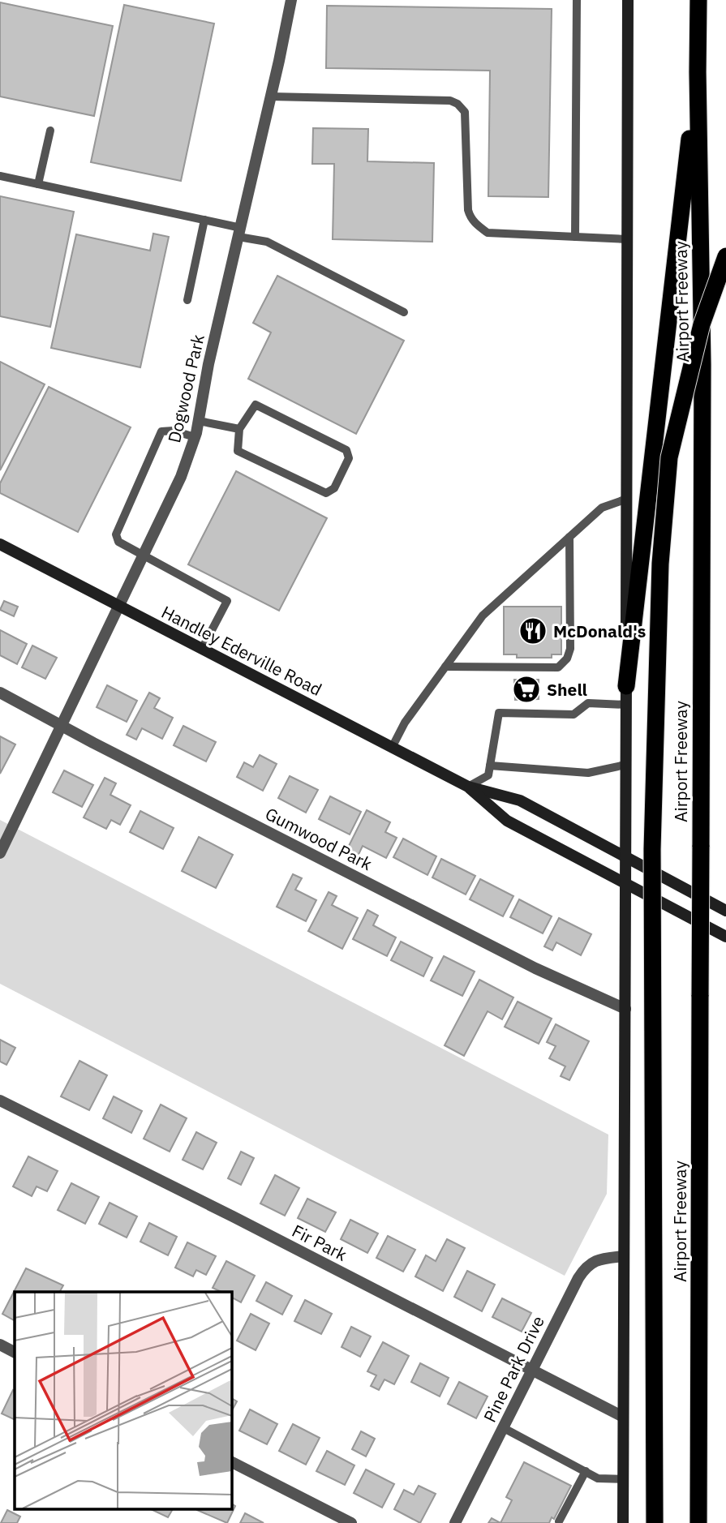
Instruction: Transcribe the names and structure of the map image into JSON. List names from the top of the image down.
{
  "streets": {
    "highway": ["Airport Freeway"],
    "main road": ["Handley Ederville Road"],
    "street": [
      "Dogwood Park",
      "Gumwood Park",
      "Fir Park",
      "Pine Park Drive"
    ]
  },
  "crossings": [
    ["Dogwood Park", "Handley Ederville Road"],
    ["Dogwood Park", "Gumwood Park"],
    ["Fir Park", "Pine Park Drive"]
  ],
  "places": {
    "restaurant": ["McDonald's"],
    "supermarket": ["Shell"]
  }
}
